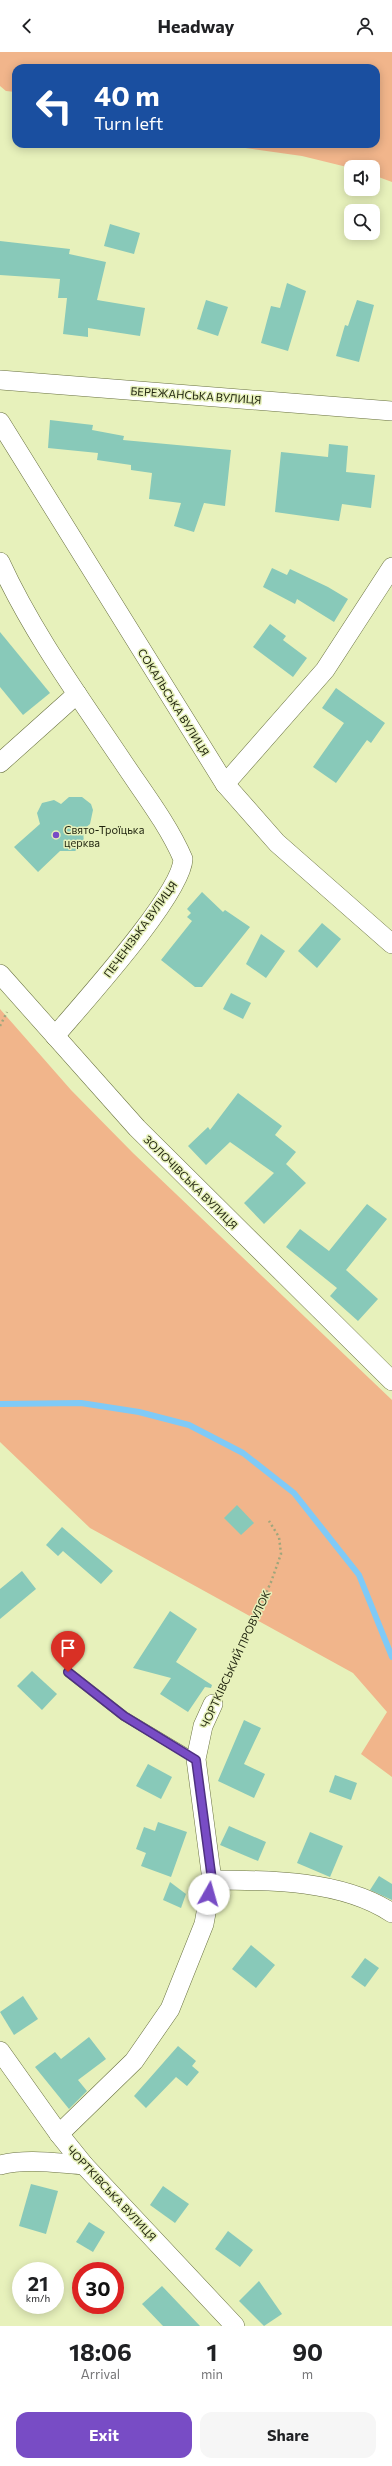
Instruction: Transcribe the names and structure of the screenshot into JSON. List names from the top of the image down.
{
  "streets": {
    "street": [
      "БЕРЕЖАНСЬКА ВУЛИЦЯ",
      "СОКАЛЬСЬКА ВУЛИЦЯ",
      "ПЕЧЕНІЗЬКА ВУЛИЦЯ",
      "ЗОЛОЧІВСЬКА ВУЛИЦЯ",
      "ЧОРТКІВСЬКИЙ ПРОВУЛОК",
      "ЧОРТКІВСЬКА ВУЛИЦЯ"
    ]
  },
  "crossings": [
    ["ПЕЧЕНІЗЬКА ВУЛИЦЯ", "ЗОЛОЧІВСЬКА ВУЛИЦЯ"],
    ["ЧОРТКІВСЬКИЙ ПРОВУЛОК", "ЧОРТКІВСЬКА ВУЛИЦЯ"]
  ],
  "places": ["Свято-Троїцька церква"],
  "page": {
    "header": "Headway",
    "turn": ["40 m", "Turn left"],
    "speed": "21 km/h",
    "limit": "30",
    "eta": [
      "18:06",
      "Arrival",
      "1",
      "min",
      "90",
      "m"
    ],
    "buttons": ["Exit", "Share"]
  }
}
